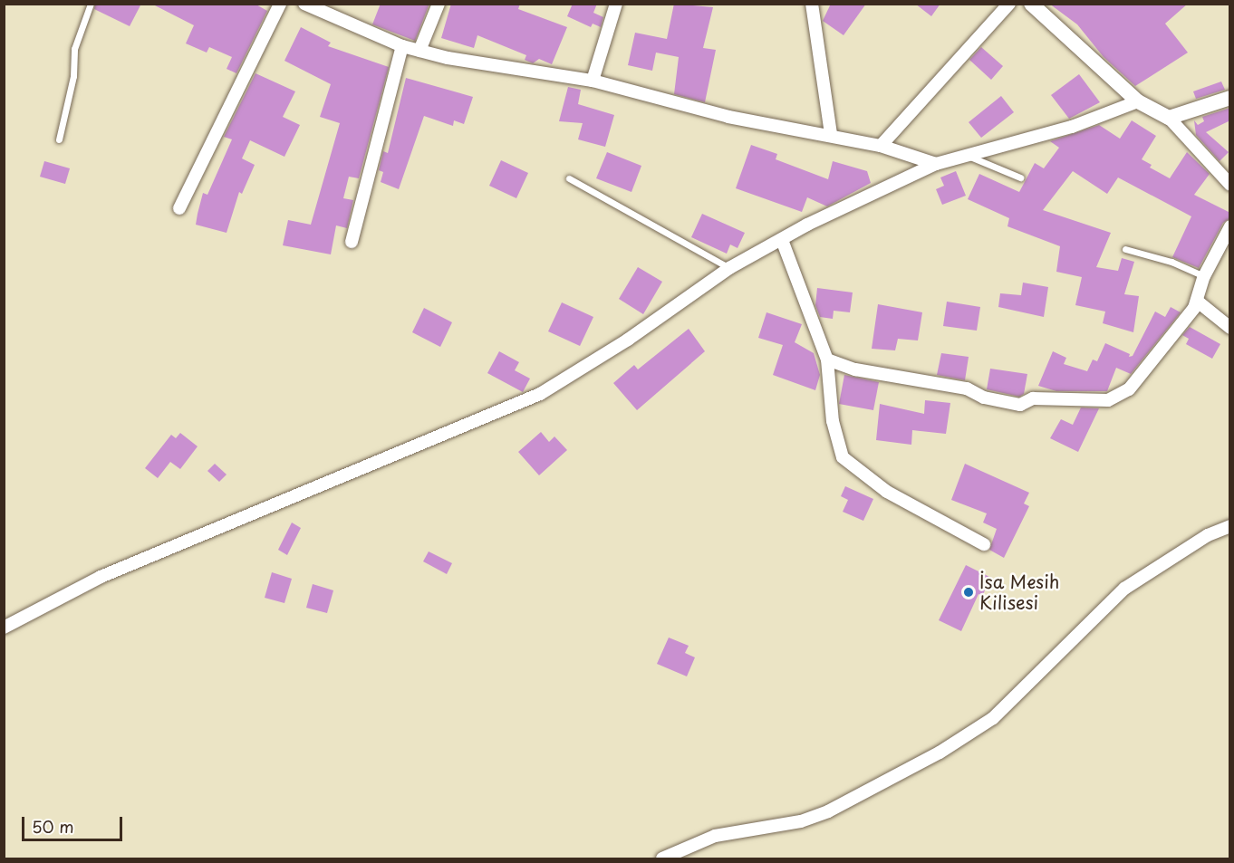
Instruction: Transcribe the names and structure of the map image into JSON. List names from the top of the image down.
{
  "places": ["İsa Mesih Kilisesi"],
  "scale_bar": "50 m"
}
